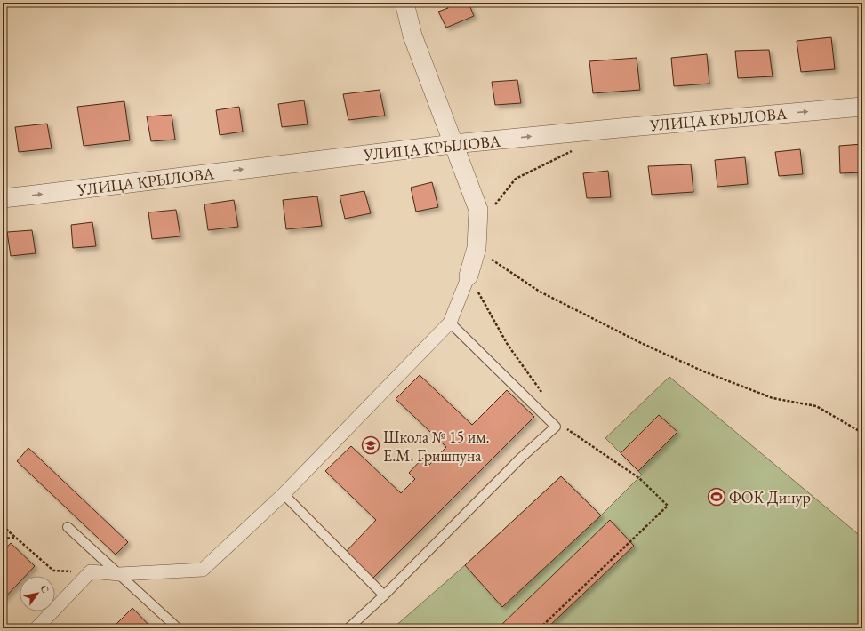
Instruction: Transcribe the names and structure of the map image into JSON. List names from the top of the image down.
{
  "streets": {
    "street": ["УЛИЦА КРЫЛОВА"]
  },
  "one_way": ["УЛИЦА КРЫЛОВА"],
  "places": {
    "school or university": ["Школа № 15 им. Е.М. Гришпуна"],
    "sports": ["ФОК Динур"]
  },
  "north": "top right"
}
